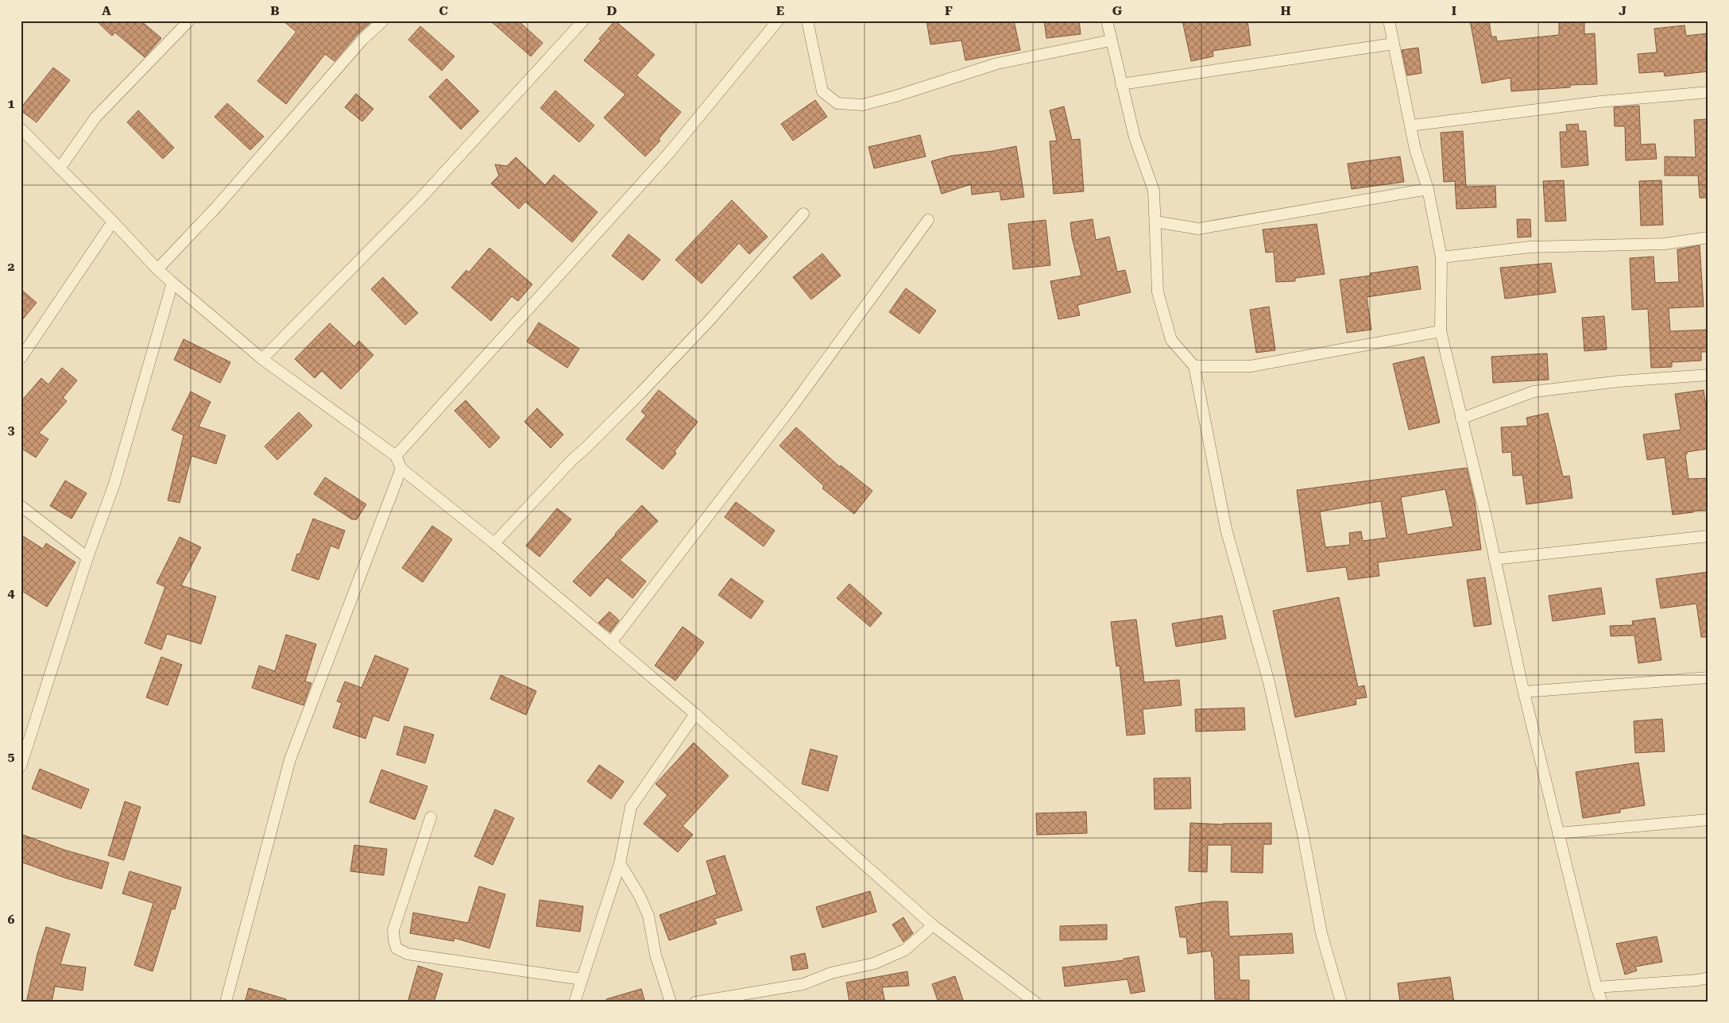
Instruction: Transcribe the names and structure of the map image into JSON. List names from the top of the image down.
{
  "grid": {
    "columns": [
      "A",
      "B",
      "C",
      "D",
      "E",
      "F",
      "G",
      "H",
      "I",
      "J"
    ],
    "rows": [
      "1",
      "2",
      "3",
      "4",
      "5",
      "6"
    ]
  }
}
